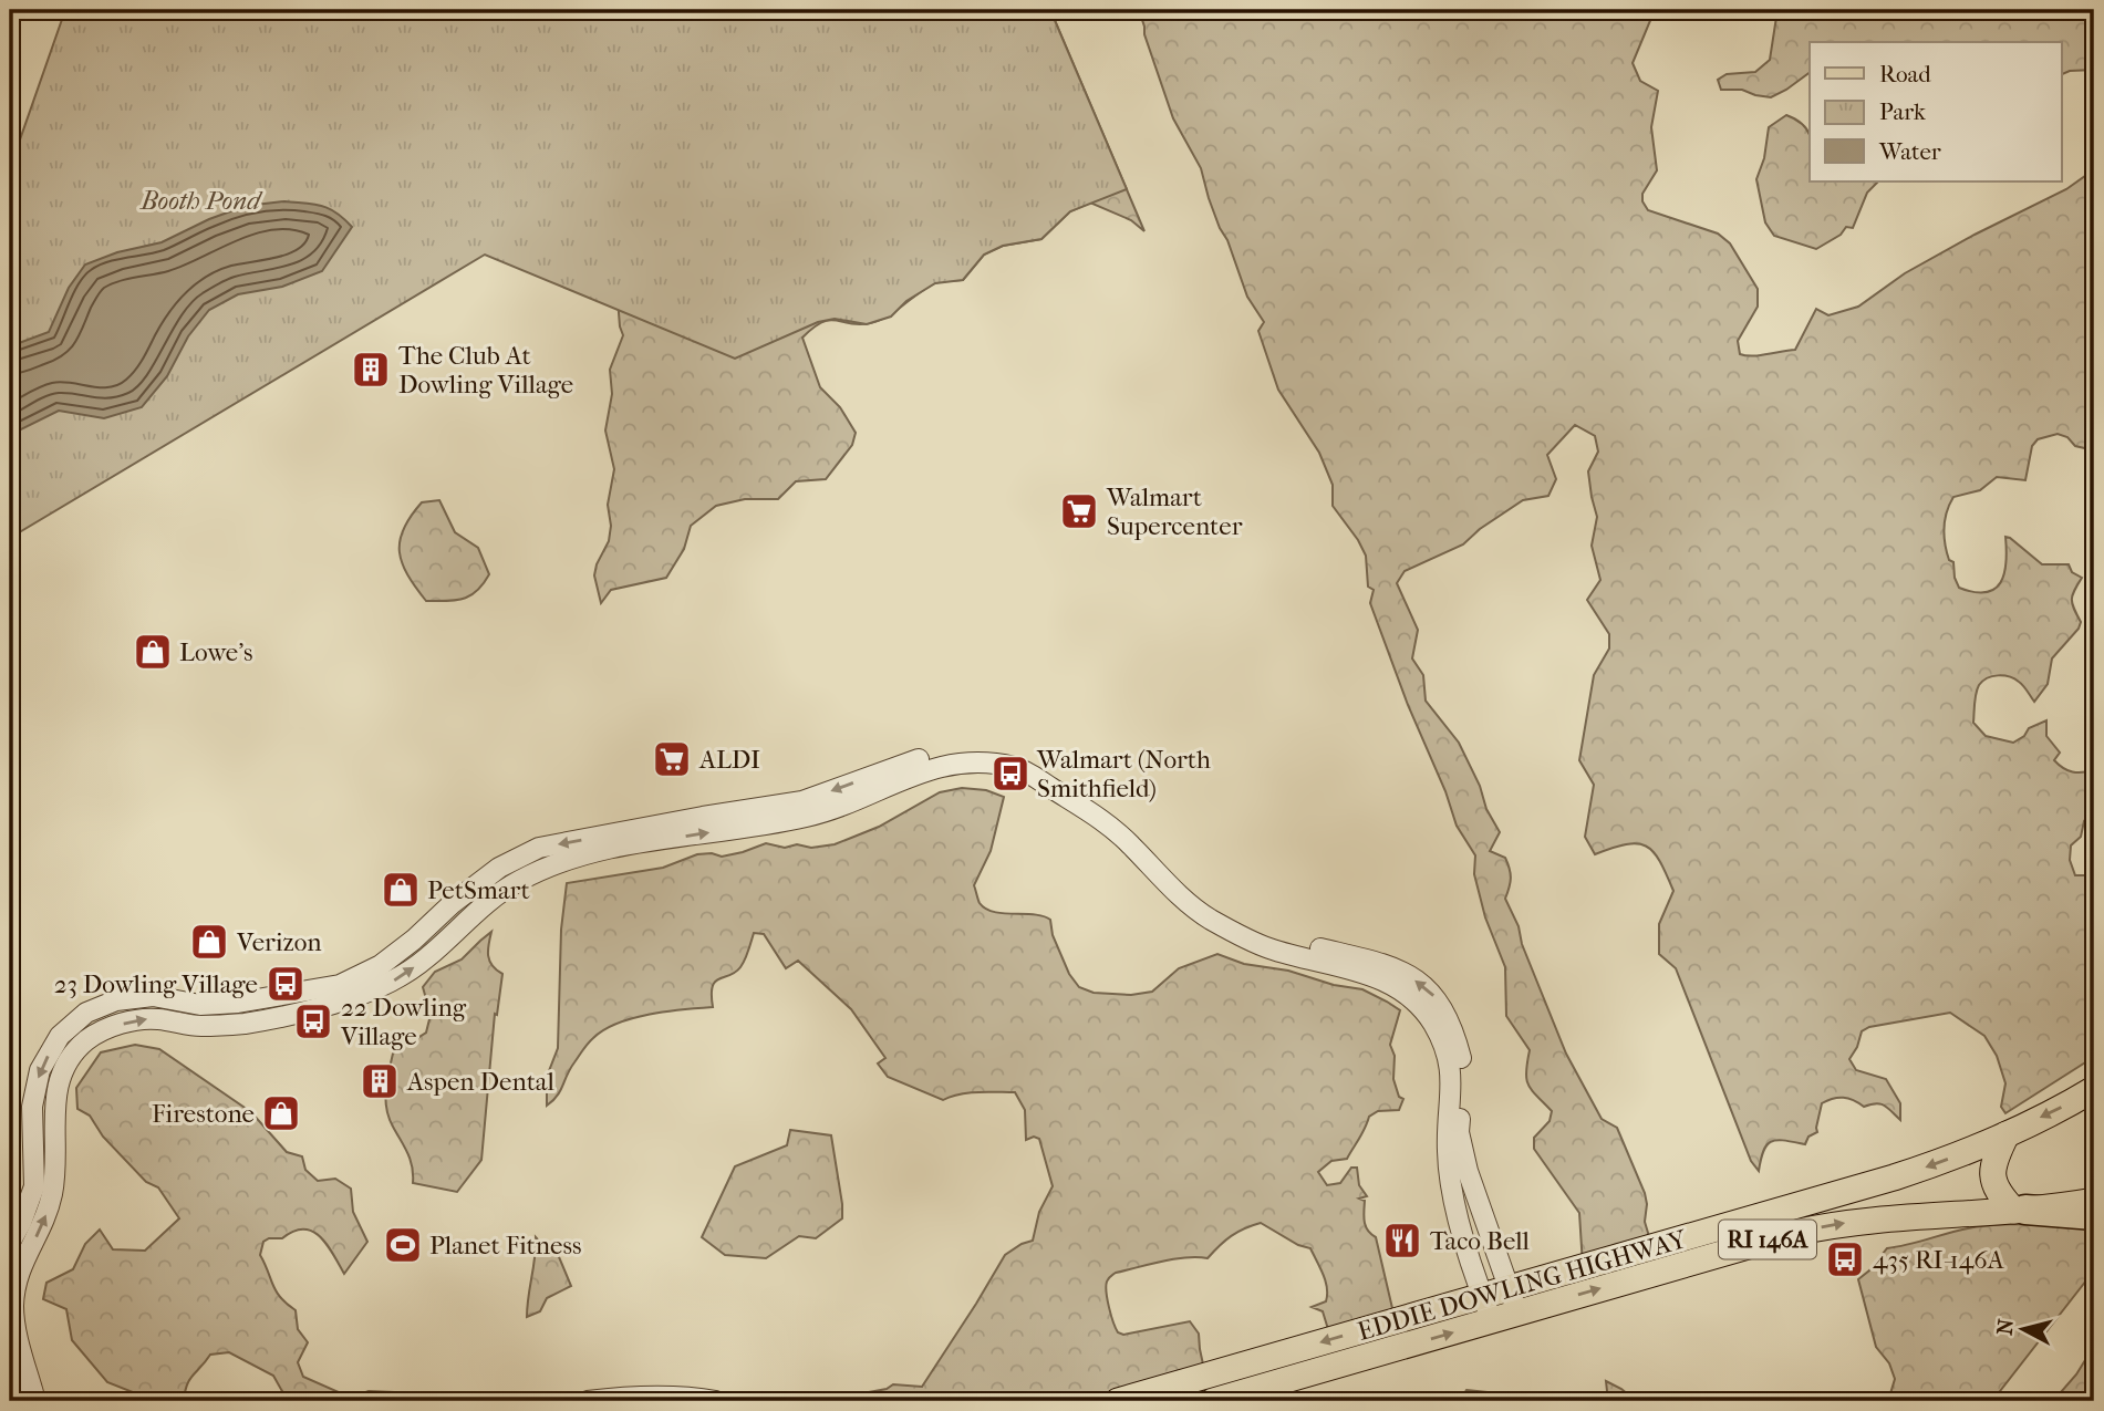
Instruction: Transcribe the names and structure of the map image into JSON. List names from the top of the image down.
{
  "streets": {
    "main road": ["RI 146A", "EDDIE DOWLING HIGHWAY"]
  },
  "crossings": [
    ["RI 146A", "EDDIE DOWLING HIGHWAY"]
  ],
  "parks": ["Booth Pond"],
  "places": {
    "building": ["The Club At Dowling Village", "Aspen Dental"],
    "supermarket": ["Walmart Supercenter", "ALDI"],
    "shop": [
      "Lowe's",
      "PetSmart",
      "Verizon",
      "Firestone"
    ],
    "bus stop": [
      "Walmart (North Smithfield)",
      "23 Dowling Village",
      "22 Dowling Village",
      "435 RI-146A"
    ],
    "restaurant": ["Taco Bell"],
    "sports": ["Planet Fitness"]
  },
  "legend": ["Road", "Park", "Water"],
  "north": "left"
}
